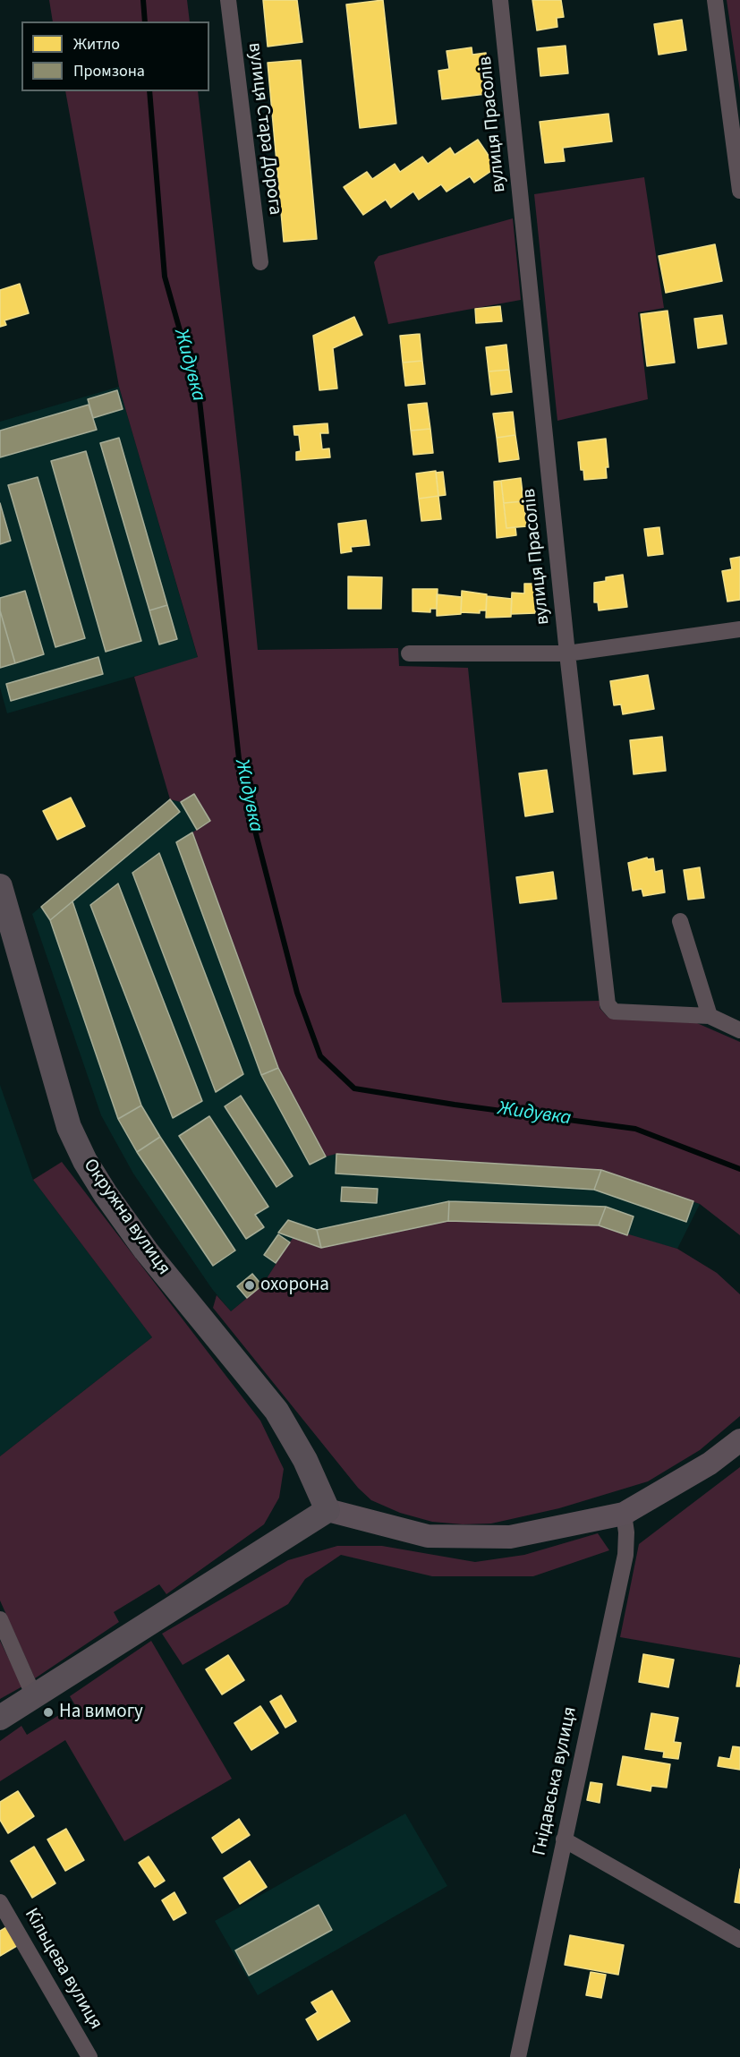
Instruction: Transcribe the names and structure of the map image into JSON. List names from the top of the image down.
{
  "streets": {
    "main road": ["Окружна вулиця"],
    "street": [
      "вулиця Прасолів",
      "вулиця Стара Дорога",
      "Гнідавська вулиця",
      "Кільцева вулиця"
    ]
  },
  "water": ["Жидувка"],
  "places": ["охорона", "На вимогу"],
  "legend": ["Житло", "Промзона"]
}
